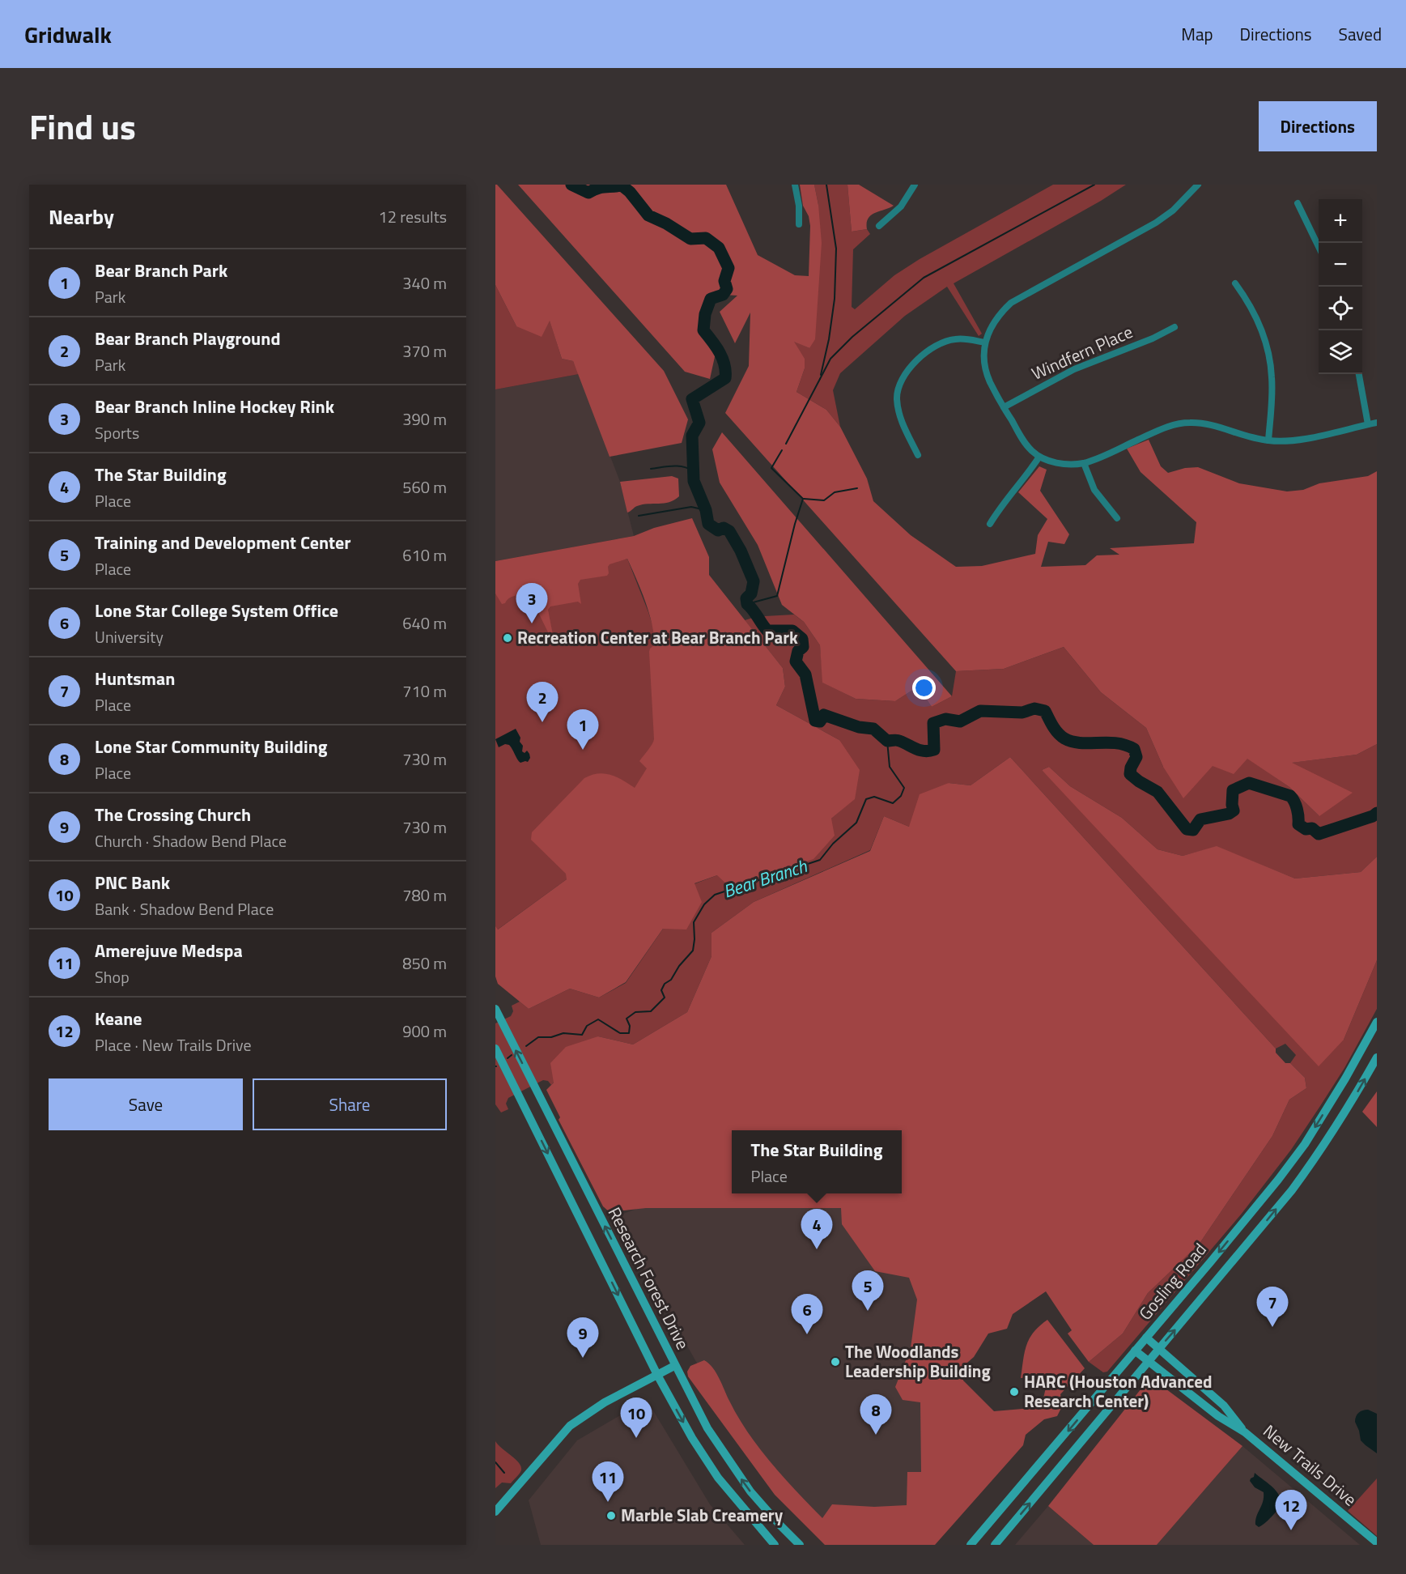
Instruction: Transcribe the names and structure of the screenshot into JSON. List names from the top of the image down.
{
  "streets": {
    "main road": ["Research Forest Drive", "Gosling Road", "New Trails Drive"],
    "street": ["Windfern Place"]
  },
  "crossings": [
    ["Gosling Road", "New Trails Drive"]
  ],
  "water": ["Bear Branch"],
  "places": [
    "Recreation Center at Bear Branch Park",
    "The Woodlands Leadership Building",
    "HARC (Houston Advanced Research Center)",
    "Marble Slab Creamery"
  ],
  "page": {
    "header": "Gridwalk",
    "nav": ["Map", "Directions", "Saved"],
    "title": "Find us",
    "buttons": [
      "Directions",
      ["Save", "Share"]
    ],
    "heading": ["Nearby", "12 results"],
    "map_buttons": ["+", "−"],
    "list": [
      {
        "mark": "1",
        "name": "Bear Branch Park",
        "note": "Park",
        "value": "340 m"
      },
      {
        "mark": "2",
        "name": "Bear Branch Playground",
        "note": "Park",
        "value": "370 m"
      },
      {
        "mark": "3",
        "name": "Bear Branch Inline Hockey Rink",
        "note": "Sports",
        "value": "390 m"
      },
      {
        "mark": "4",
        "name": "The Star Building",
        "note": "Place",
        "value": "560 m"
      },
      {
        "mark": "5",
        "name": "Training and Development Center",
        "note": "Place",
        "value": "610 m"
      },
      {
        "mark": "6",
        "name": "Lone Star College System Office",
        "note": "University",
        "value": "640 m"
      },
      {
        "mark": "7",
        "name": "Huntsman",
        "note": "Place",
        "value": "710 m"
      },
      {
        "mark": "8",
        "name": "Lone Star Community Building",
        "note": "Place",
        "value": "730 m"
      },
      {
        "mark": "9",
        "name": "The Crossing Church",
        "note": "Church · Shadow Bend Place",
        "value": "730 m"
      },
      {
        "mark": "10",
        "name": "PNC Bank",
        "note": "Bank · Shadow Bend Place",
        "value": "780 m"
      },
      {
        "mark": "11",
        "name": "Amerejuve Medspa",
        "note": "Shop",
        "value": "850 m"
      },
      {
        "mark": "12",
        "name": "Keane",
        "note": "Place · New Trails Drive",
        "value": "900 m"
      }
    ],
    "pins": [
      "3",
      "2",
      "1",
      "4",
      "5",
      "7",
      "6",
      "9",
      "8",
      "10",
      "11",
      "12"
    ],
    "popup": ["The Star Building", "Place"]
  }
}
